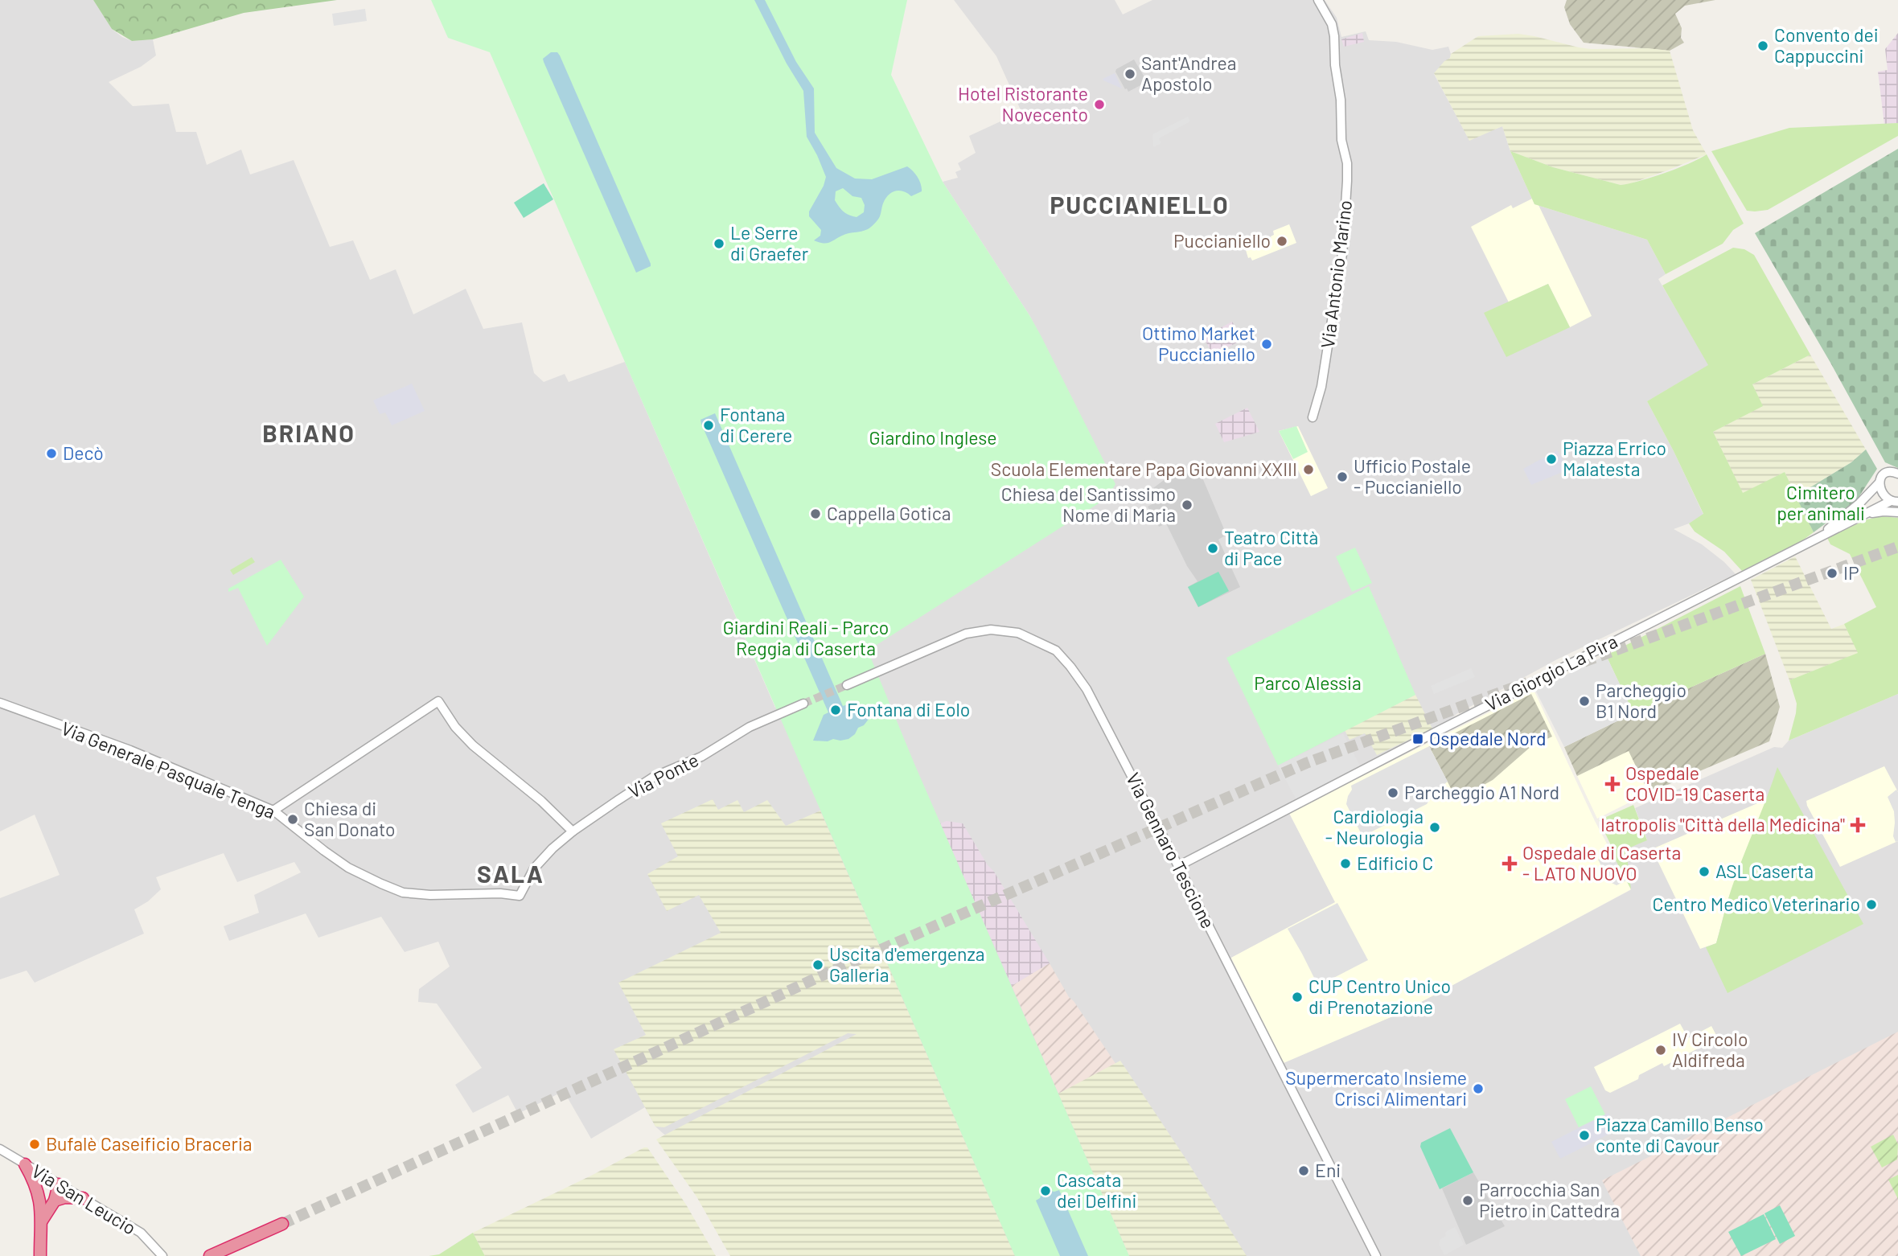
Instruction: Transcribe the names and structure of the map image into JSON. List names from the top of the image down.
{
  "streets": {
    "street": [
      "Via Antonio Marino",
      "Via Giorgio La Pira",
      "Via Generale Pasquale Tenga",
      "Via Ponte",
      "Via Gennaro Tescione",
      "Via San Leucio"
    ]
  },
  "crossings": [
    ["Via Giorgio La Pira", "Via Gennaro Tescione"],
    ["Via Generale Pasquale Tenga", "Via Ponte"]
  ],
  "districts": ["PUCCIANIELLO", "BRIANO", "SALA"],
  "parks": [
    "Giardino Inglese",
    "Cimitero per animali",
    "Giardini Reali - Parco Reggia di Caserta",
    "Parco Alessia"
  ],
  "places": {
    "other": [
      "Convento dei Cappuccini",
      "Sant'Andrea Apostolo",
      "Hotel Ristorante Novecento",
      "Puccianiello",
      "Le Serre di Graefer",
      "Ottimo Market Puccianiello",
      "Fontana di Cerere",
      "Decò",
      "Piazza Errico Malatesta",
      "Scuola Elementare Papa Giovanni XXIII",
      "Ufficio Postale - Puccianiello",
      "Chiesa del Santissimo Nome di Maria",
      "Cappella Gotica",
      "Teatro Città di Pace",
      "IP",
      "Parcheggio B1 Nord",
      "Fontana di Eolo",
      "Parcheggio A1 Nord",
      "Chiesa di San Donato",
      "Cardiologia - Neurologia",
      "Edificio C",
      "ASL Caserta",
      "Centro Medico Veterinario",
      "Uscita d'emergenza Galleria",
      "CUP Centro Unico di Prenotazione",
      "IV Circolo Aldifreda",
      "Supermercato Insieme Crisci Alimentari",
      "Piazza Camillo Benso conte di Cavour",
      "Bufalè Caseificio Braceria",
      "Eni",
      "Cascata dei Delfini",
      "Parrocchia San Pietro in Cattedra"
    ],
    "transit": ["Ospedale Nord"],
    "health": ["Ospedale COVID-19 Caserta", "Iatropolis \"Città della Medicina\"", "Ospedale di Caserta - LATO NUOVO"]
  }
}
